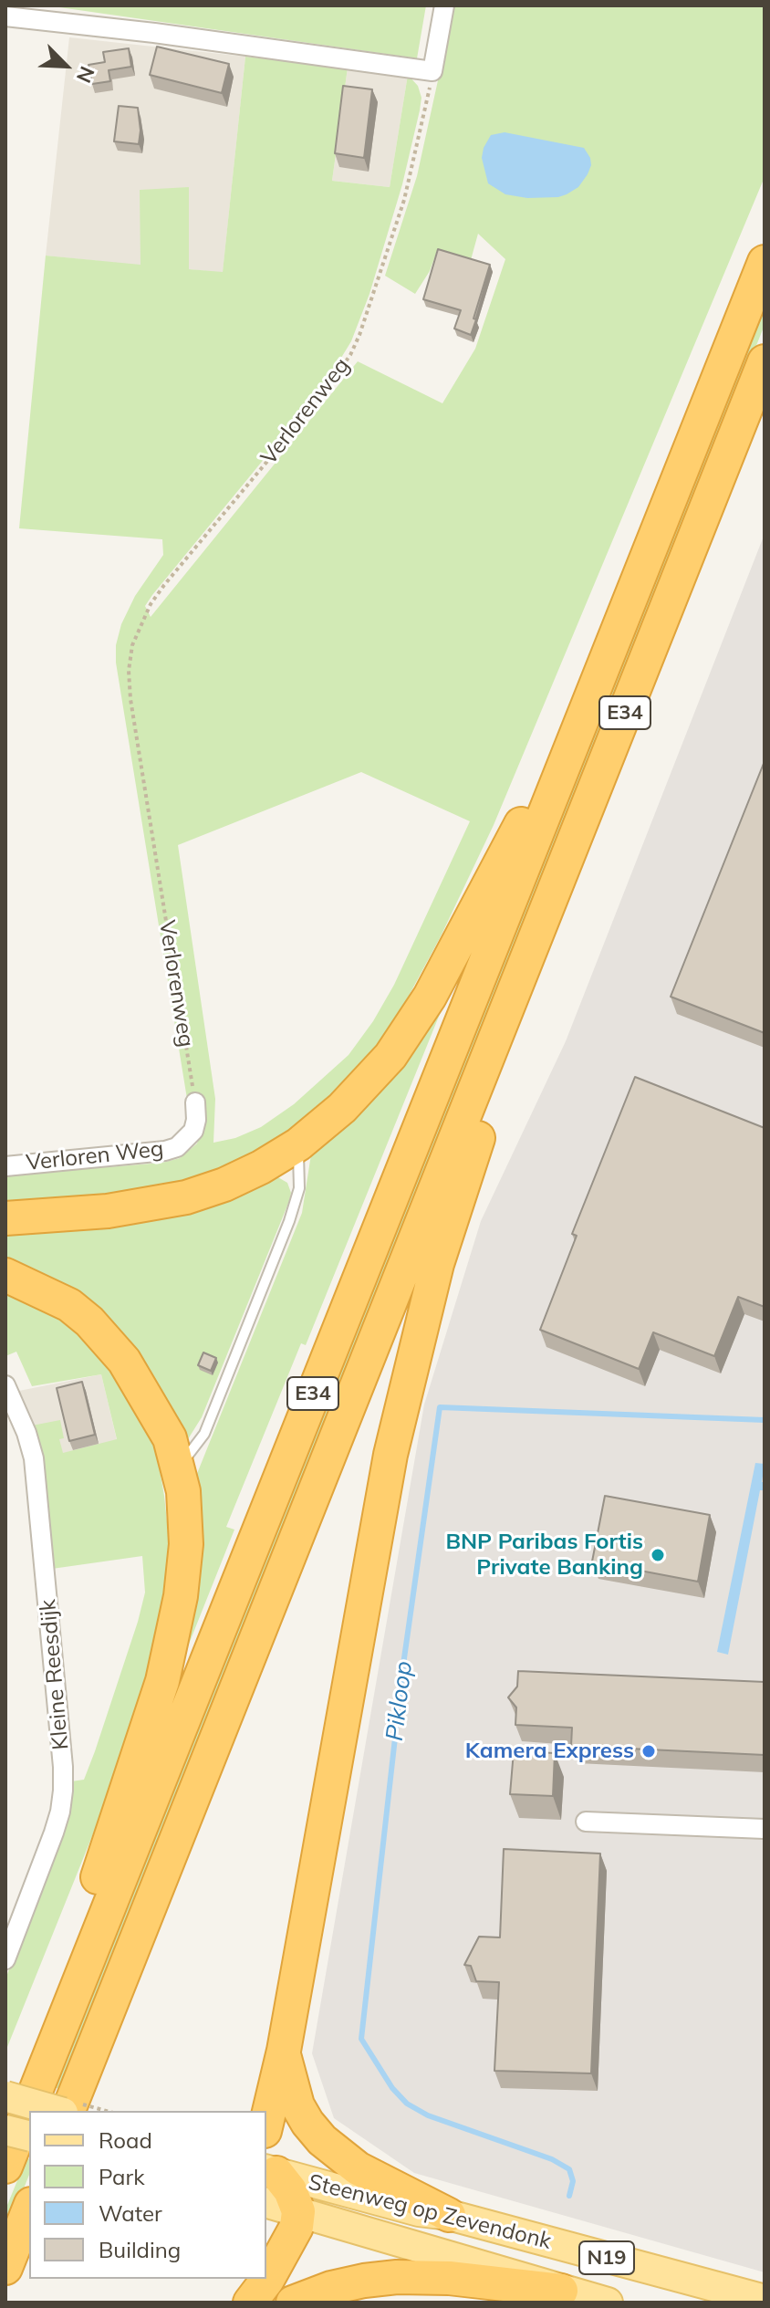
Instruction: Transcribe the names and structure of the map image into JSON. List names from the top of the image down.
{
  "streets": {
    "highway": ["E34"],
    "main road": ["Steenweg op Zevendonk", "N19"],
    "street": ["Verloren Weg", "Kleine Reesdijk"],
    "path": ["Verlorenweg"]
  },
  "crossings": [
    ["Verlorenweg", "Verloren Weg"]
  ],
  "water": ["Pikloop"],
  "places": ["BNP Paribas Fortis Private Banking", "Kamera Express"],
  "legend": [
    "Road",
    "Park",
    "Water",
    "Building"
  ],
  "north": "bottom right"
}
